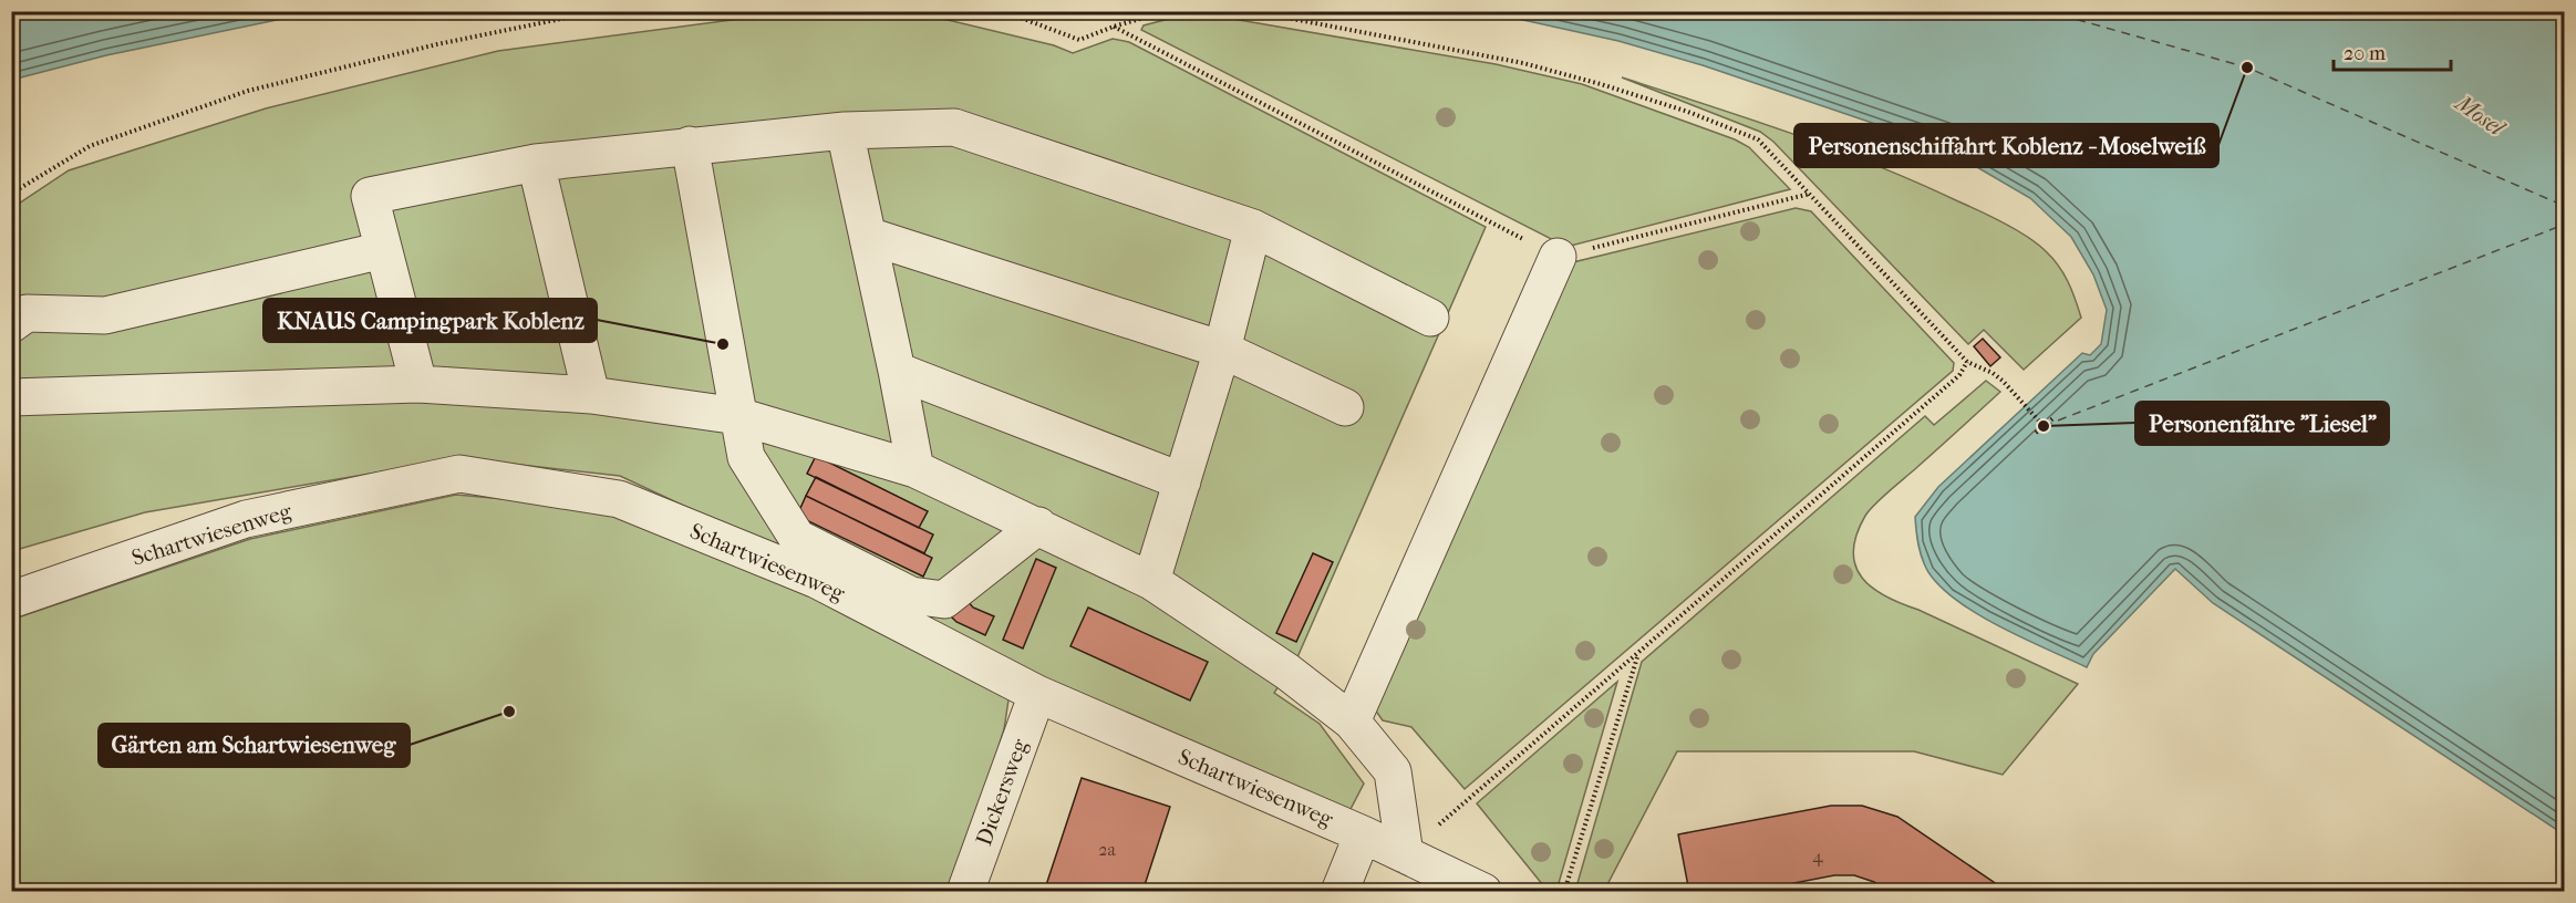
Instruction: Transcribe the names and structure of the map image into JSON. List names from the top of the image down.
{
  "streets": {
    "street": ["Schartwiesenweg", "Dickersweg"]
  },
  "crossings": [
    ["Schartwiesenweg", "Dickersweg"]
  ],
  "water": ["Mosel"],
  "places": [
    "Personenschiffahrt Koblenz - Moselweiß",
    "KNAUS Campingpark Koblenz",
    "Personenfähre \"Liesel\"",
    "Gärten am Schartwiesenweg"
  ],
  "house_numbers": ["2a", "4"],
  "scale_bar": "20 m"
}
